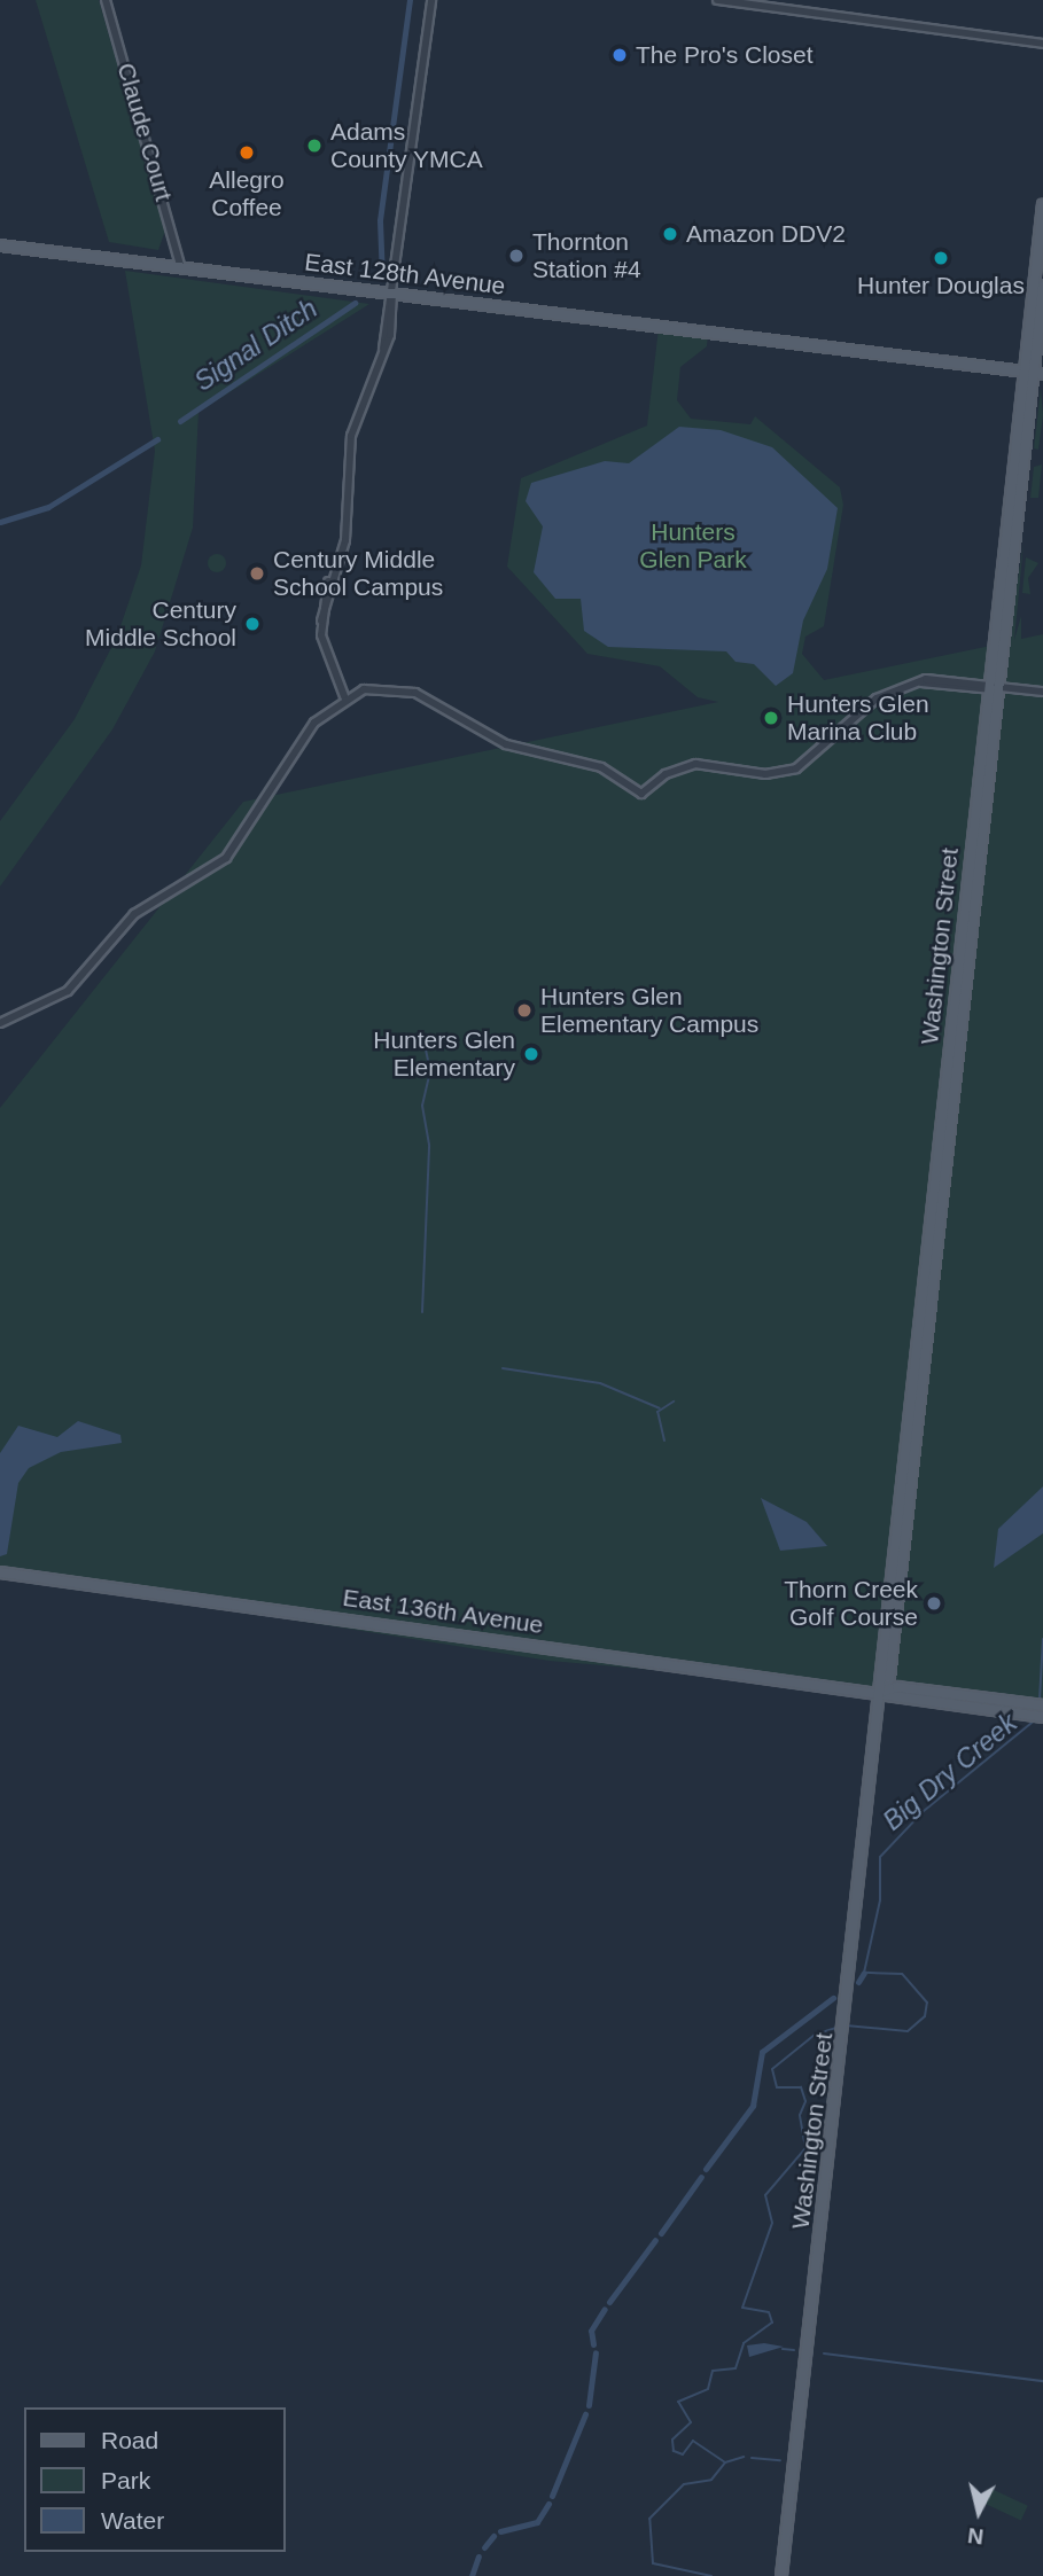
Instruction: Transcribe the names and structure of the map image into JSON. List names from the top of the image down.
{
  "streets": {
    "main road": ["East 128th Avenue", "Washington Street", "East 136th Avenue"],
    "street": ["Claude Court"]
  },
  "crossings": [
    ["Claude Court", "East 128th Avenue"],
    ["East 128th Avenue", "Washington Street"],
    ["Washington Street", "East 136th Avenue"]
  ],
  "water": ["Signal Ditch", "Big Dry Creek"],
  "parks": ["Hunters Glen Park"],
  "places": [
    "The Pro's Closet",
    "Adams County YMCA",
    "Allegro Coffee",
    "Amazon DDV2",
    "Thornton Station #4",
    "Hunter Douglas",
    "Century Middle School Campus",
    "Century Middle School",
    "Hunters Glen Marina Club",
    "Hunters Glen Elementary Campus",
    "Hunters Glen Elementary",
    "Thorn Creek Golf Course"
  ],
  "legend": ["Road", "Park", "Water"],
  "north": "bottom"
}
